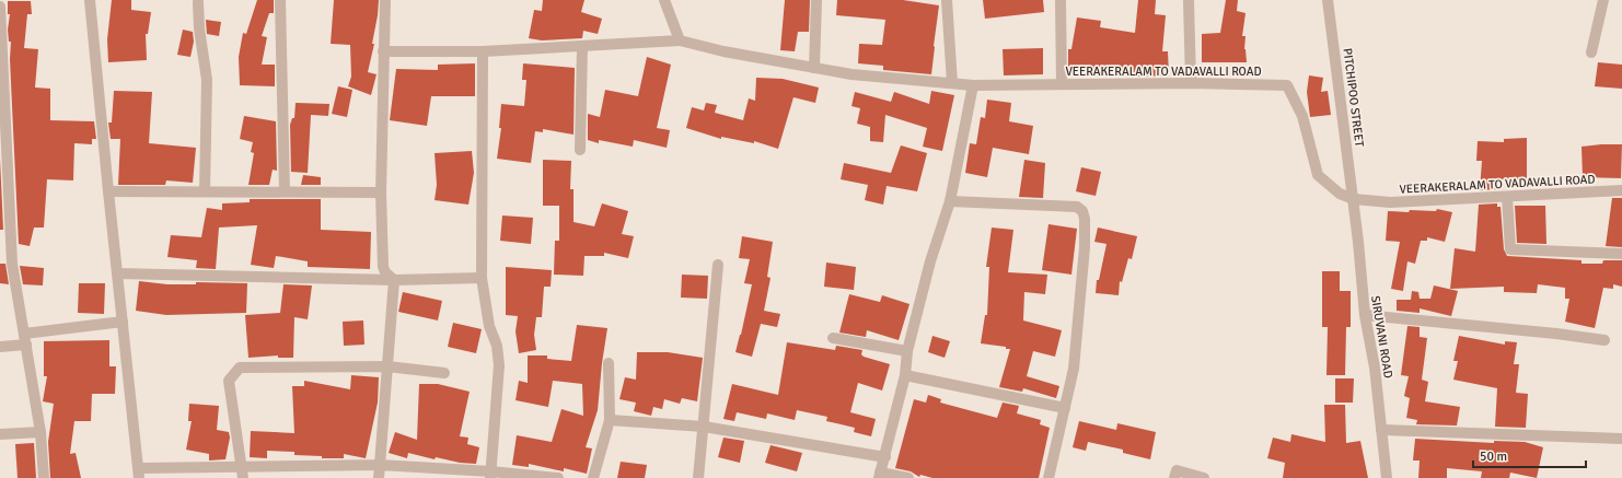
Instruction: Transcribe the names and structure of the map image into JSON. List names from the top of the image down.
{
  "streets": {
    "street": ["VEERAKERALAM TO VADAVALLI ROAD", "PITCHIPOO STREET", "SIRUVANI ROAD"]
  },
  "crossings": [
    ["VEERAKERALAM TO VADAVALLI ROAD", "PITCHIPOO STREET"],
    ["VEERAKERALAM TO VADAVALLI ROAD", "SIRUVANI ROAD"],
    ["PITCHIPOO STREET", "SIRUVANI ROAD"]
  ],
  "scale_bar": "50 m"
}
